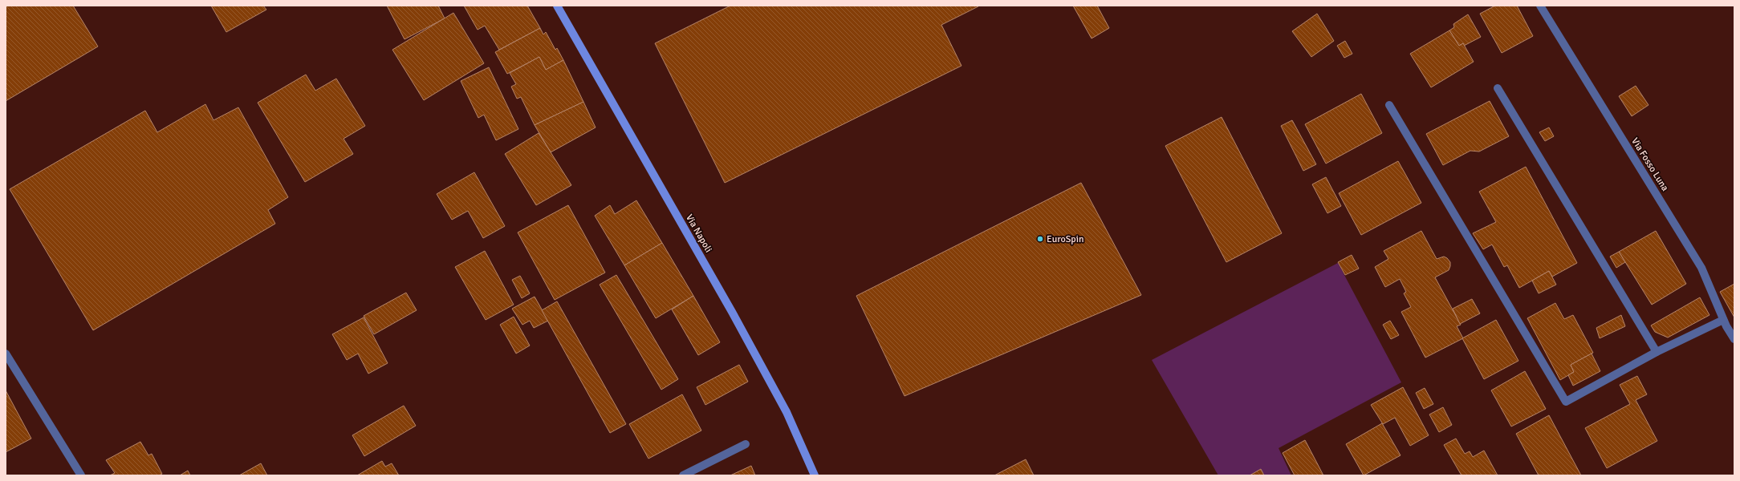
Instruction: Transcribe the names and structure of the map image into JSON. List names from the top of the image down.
{
  "streets": {
    "street": ["Via Fosso Luna", "Via Napoli"]
  },
  "places": ["EuroSpin"]
}
